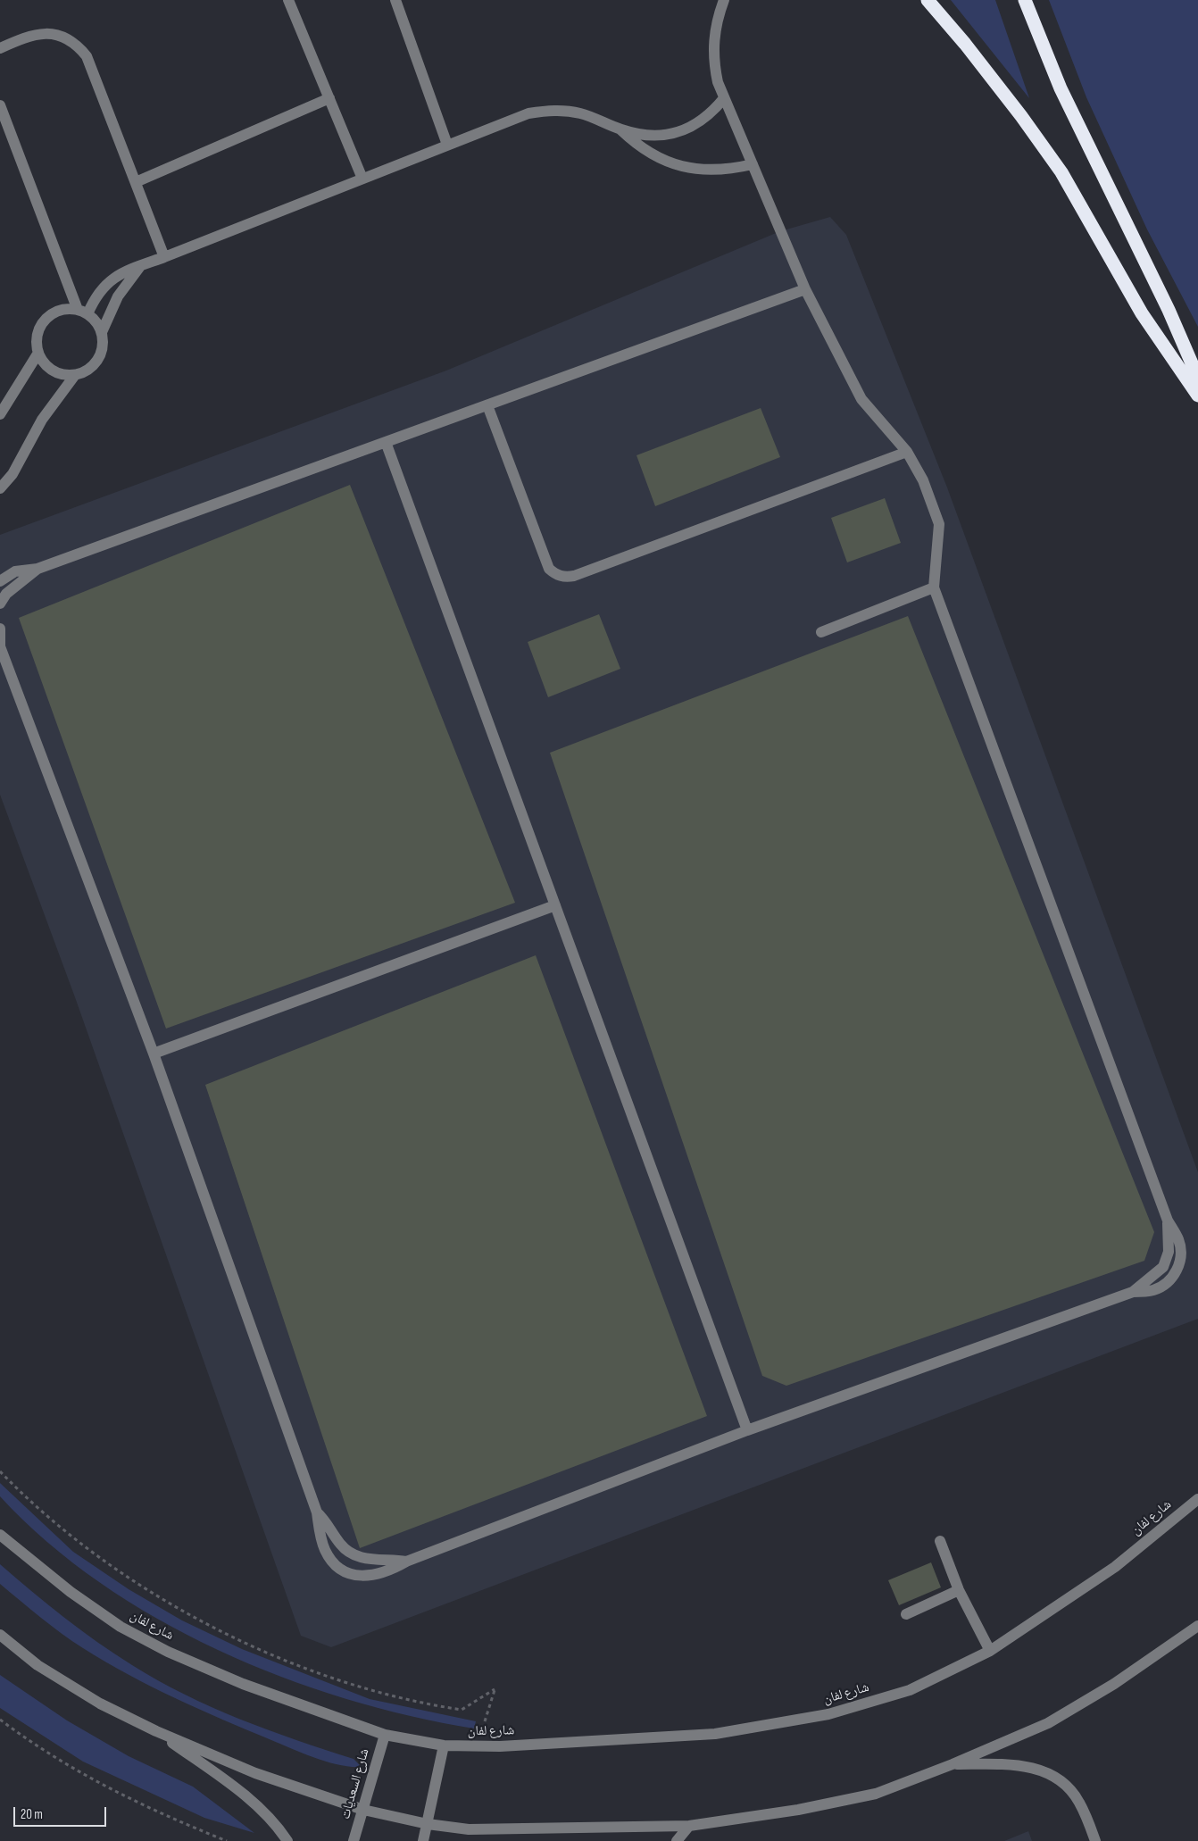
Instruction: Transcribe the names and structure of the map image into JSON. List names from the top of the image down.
{
  "streets": {
    "street": ["شارع لفان", "شارع السعديات"]
  },
  "crossings": [
    ["شارع لفان", "شارع السعديات"]
  ],
  "scale_bar": "20 m"
}
